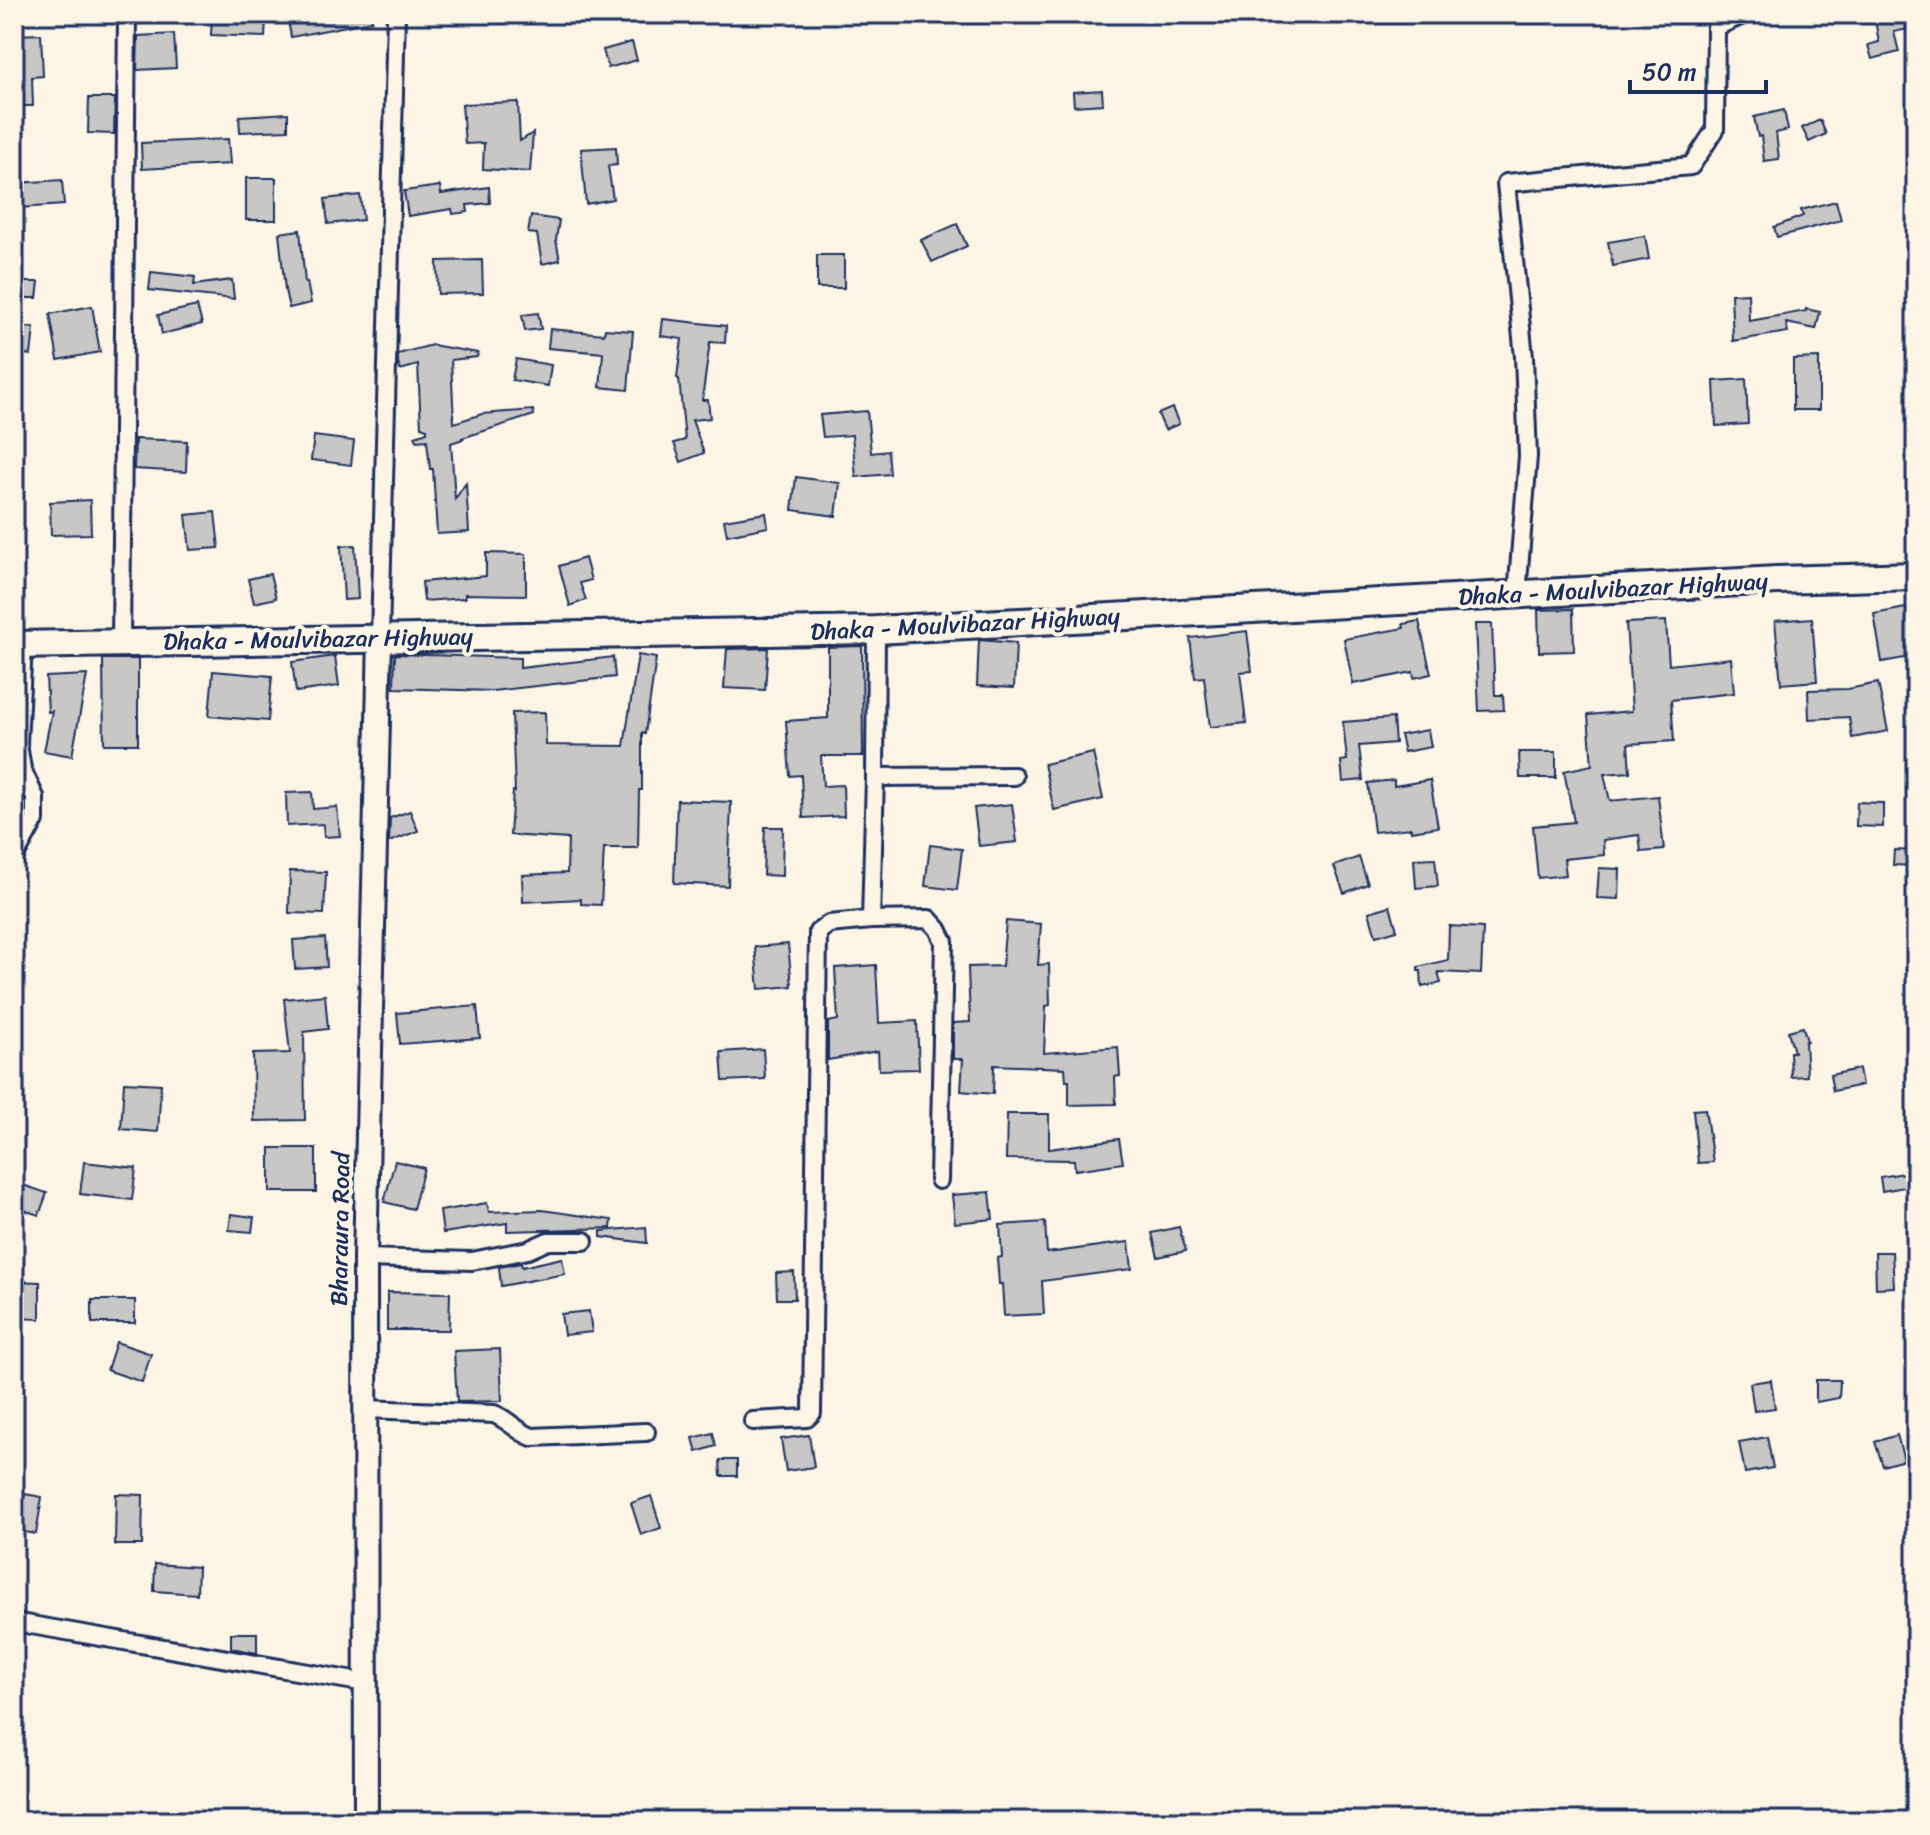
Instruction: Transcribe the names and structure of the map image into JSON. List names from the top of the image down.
{
  "streets": {
    "highway": ["Dhaka - Moulvibazar Highway"],
    "main road": ["Bharaura Road"]
  },
  "crossings": [
    ["Dhaka - Moulvibazar Highway", "Bharaura Road"]
  ],
  "scale_bar": "50 m"
}
